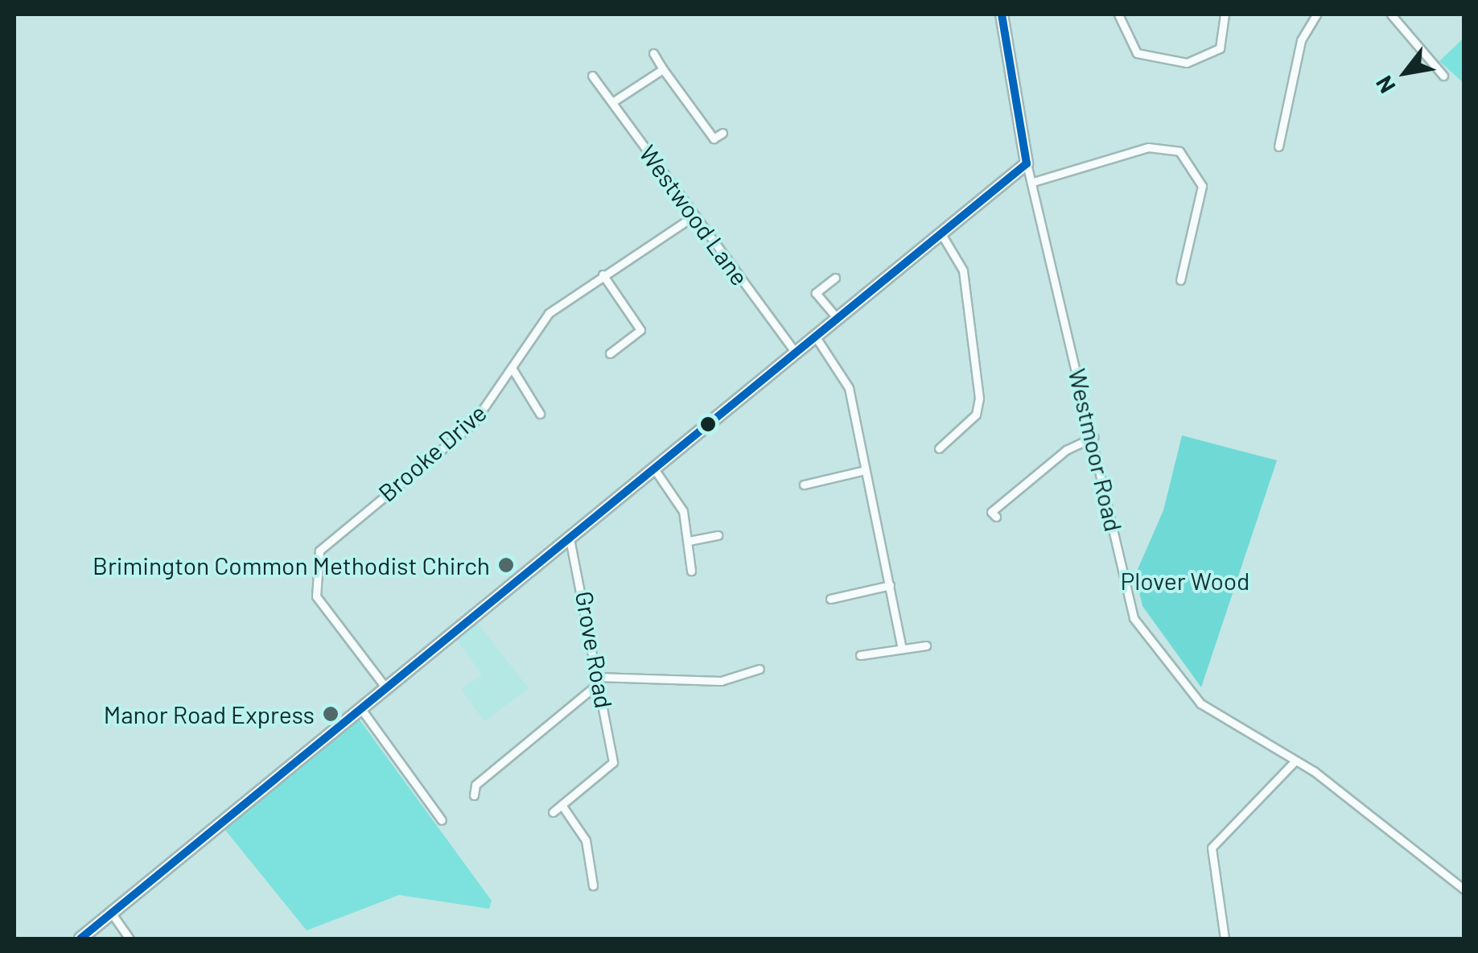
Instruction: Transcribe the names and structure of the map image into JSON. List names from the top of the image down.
{
  "streets": {
    "street": [
      "Westwood Lane",
      "Westmoor Road",
      "Brooke Drive",
      "Grove Road"
    ]
  },
  "crossings": [
    ["Westwood Lane", "Brooke Drive"]
  ],
  "parks": ["Plover Wood"],
  "places": ["Brimington Common Methodist Chirch", "Manor Road Express"],
  "north": "bottom left"
}
